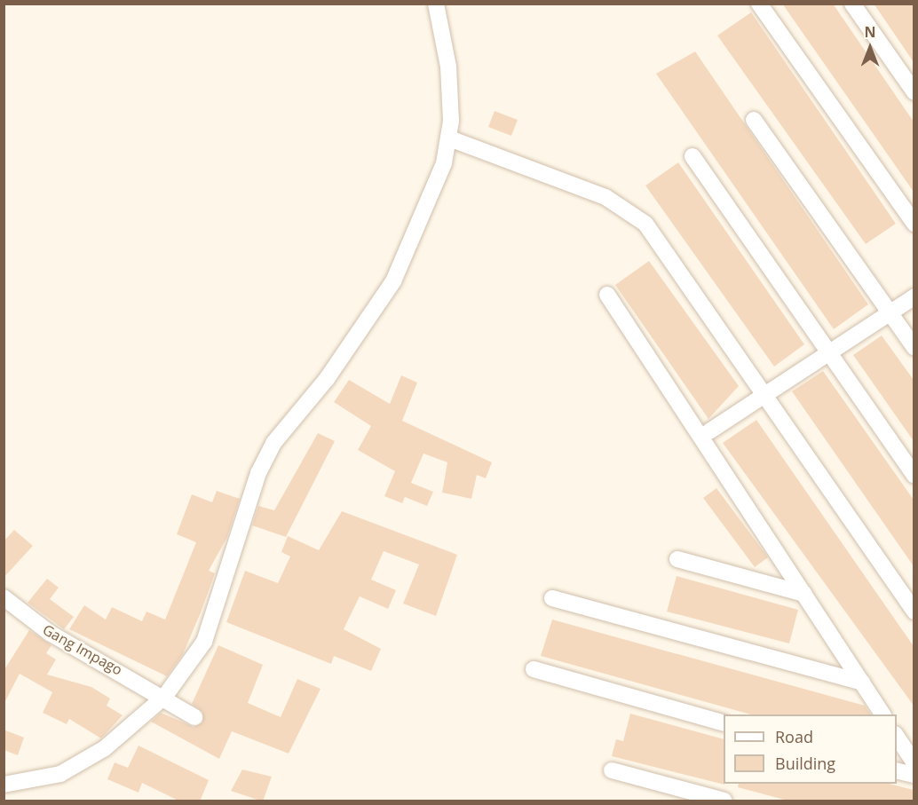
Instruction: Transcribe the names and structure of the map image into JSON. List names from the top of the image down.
{
  "streets": {
    "street": ["Gang Impago"]
  },
  "legend": ["Road", "Building"],
  "north": "top"
}
